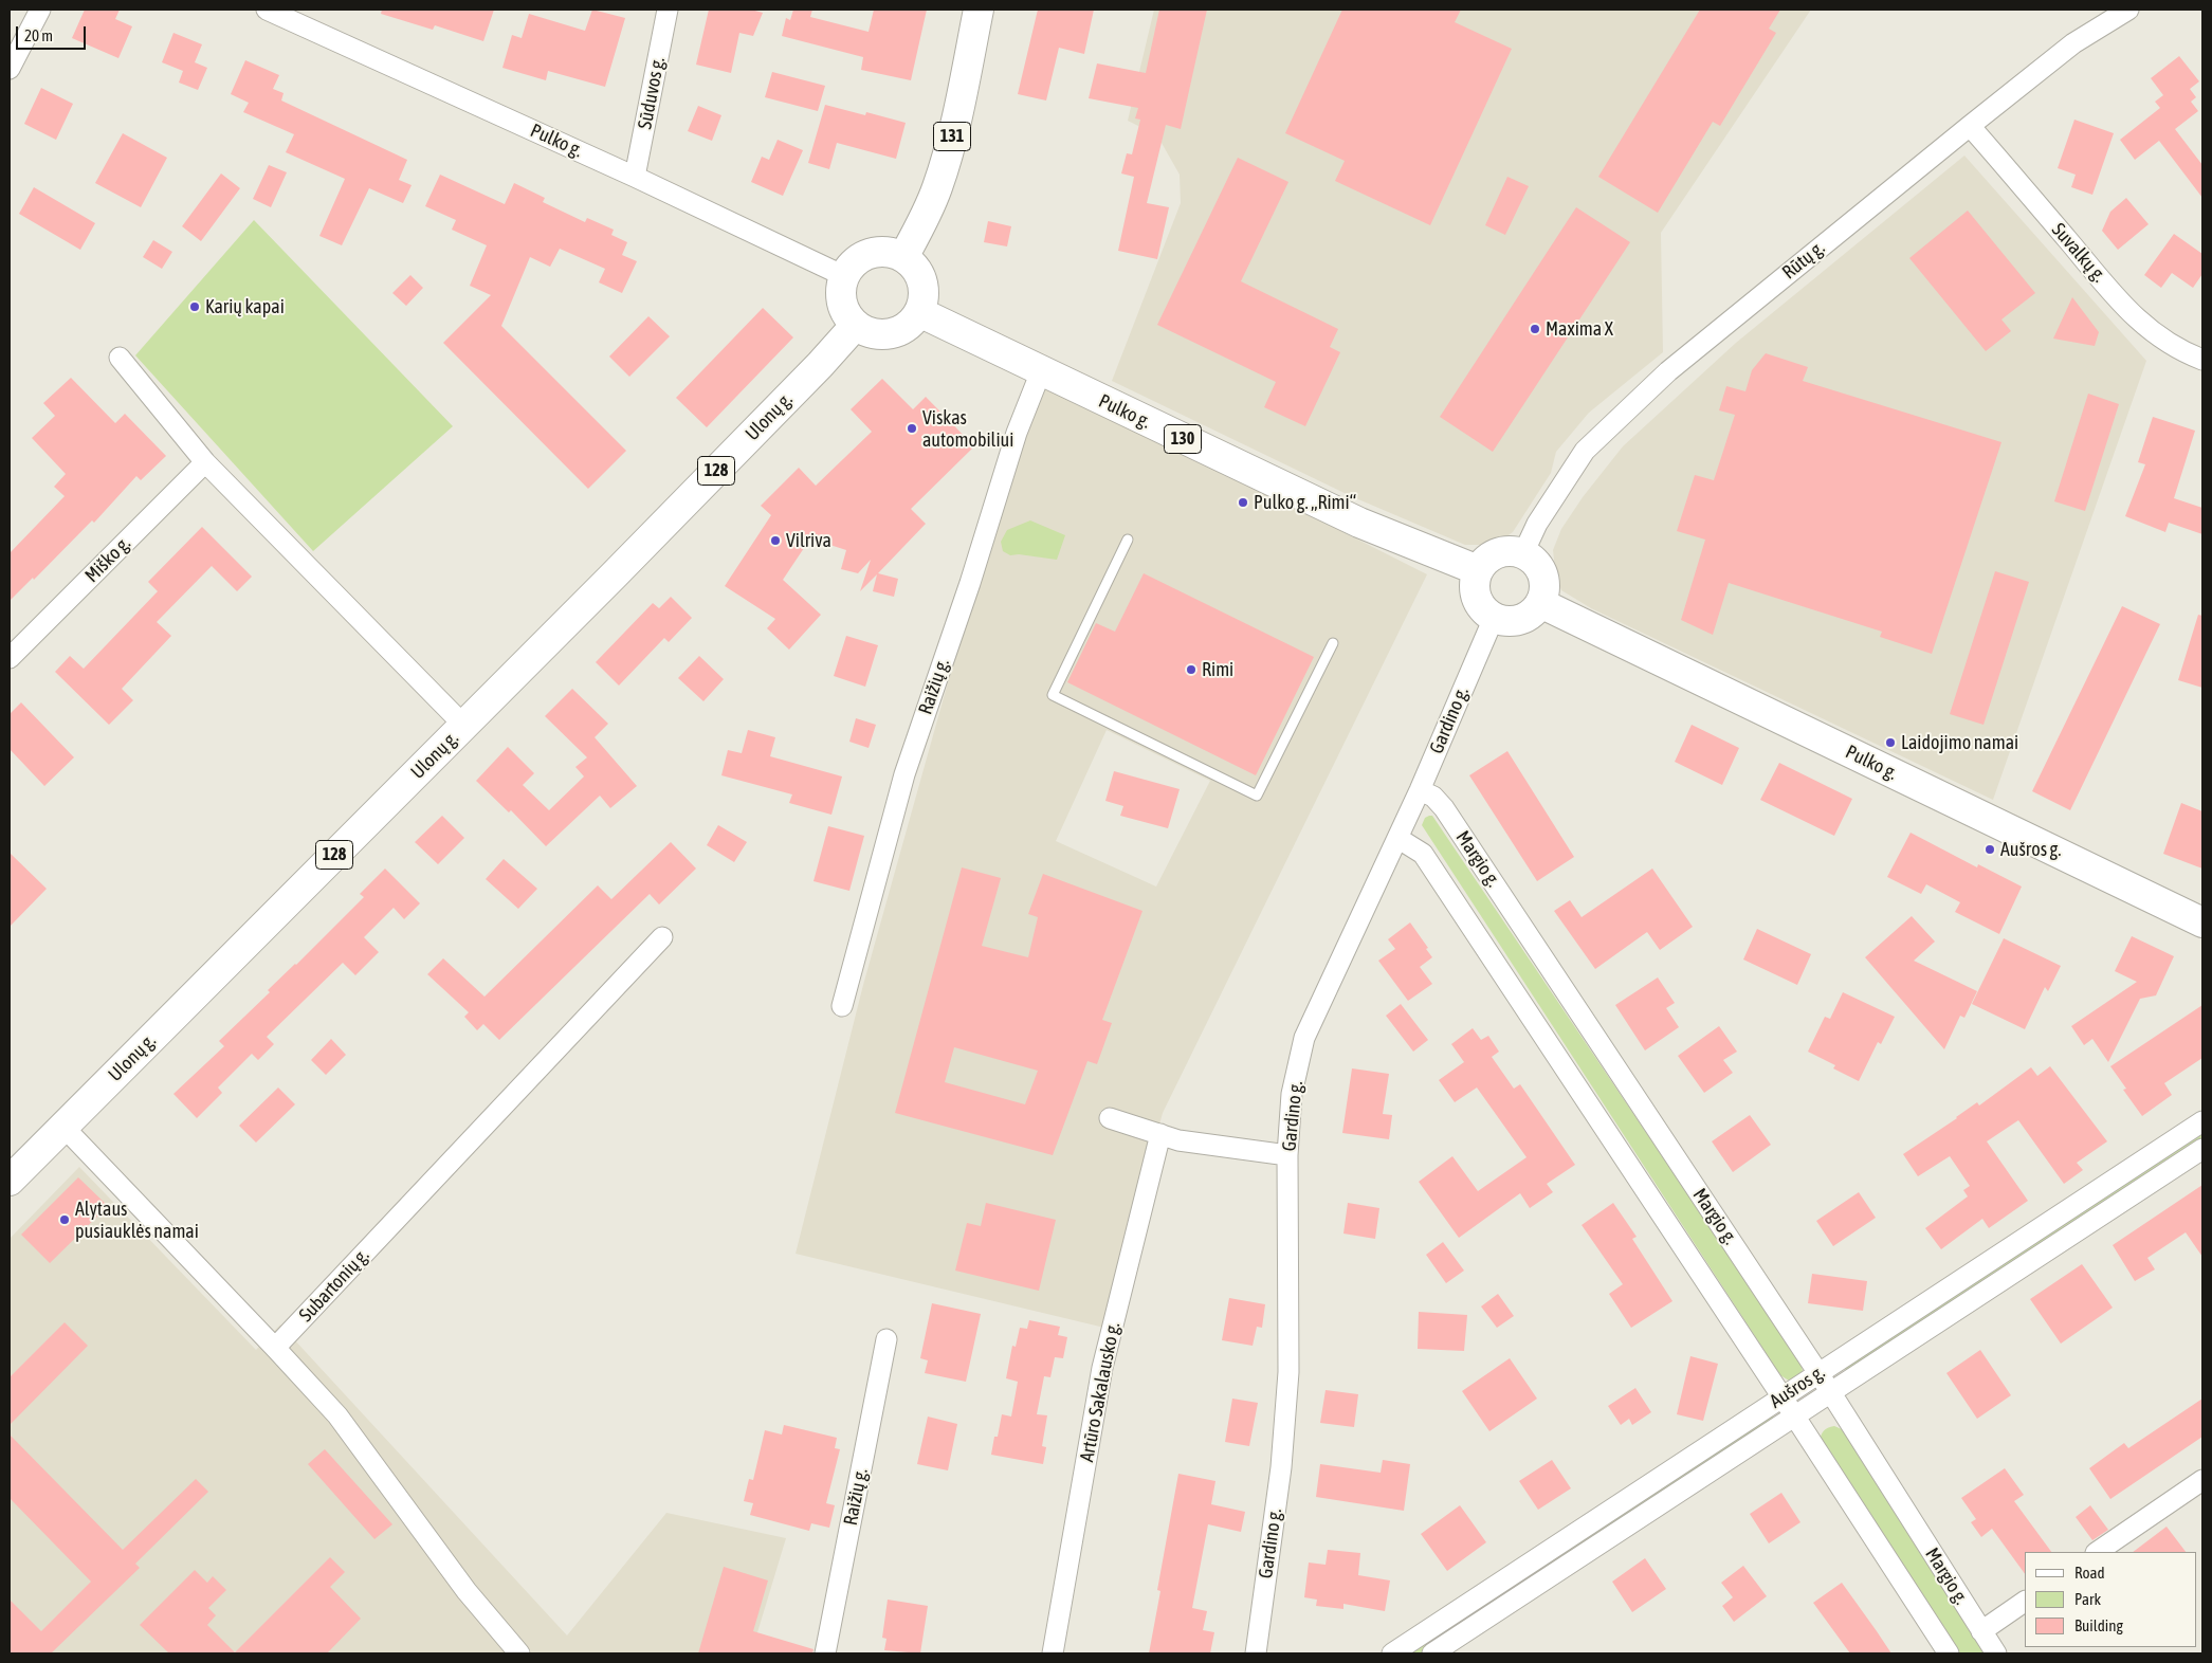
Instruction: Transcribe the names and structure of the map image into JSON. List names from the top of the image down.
{
  "streets": {
    "main road": [
      "131",
      "Pulko g.",
      "Ulonų g.",
      "130",
      "128"
    ],
    "street": [
      "Sūduvos g.",
      "Suvalkų g.",
      "Rūtų g.",
      "Miško g.",
      "Raižių g.",
      "Gardino g.",
      "Margio g.",
      "Subartonių g.",
      "Aušros g.",
      "Artūro Sakalausko g."
    ]
  },
  "crossings": [
    ["Sūduvos g.", "Pulko g."],
    ["131", "Pulko g."],
    ["131", "Ulonų g."],
    ["Pulko g.", "Rūtų g."],
    ["Pulko g.", "Ulonų g."],
    ["Pulko g.", "Raižių g."],
    ["Pulko g.", "Gardino g."],
    ["Suvalkų g.", "Rūtų g."],
    ["Rūtų g.", "Gardino g."],
    ["Gardino g.", "Margio g."],
    ["Margio g.", "Aušros g."]
  ],
  "places": [
    "Karių kapai",
    "Maxima X",
    "Viskas automobiliui",
    "Pulko g. „Rimi“",
    "Vilriva",
    "Rimi",
    "Laidojimo namai",
    "Aušros g.",
    "Alytaus pusiauklės namai"
  ],
  "legend": ["Road", "Park", "Building"],
  "scale_bar": "20 m"
}
